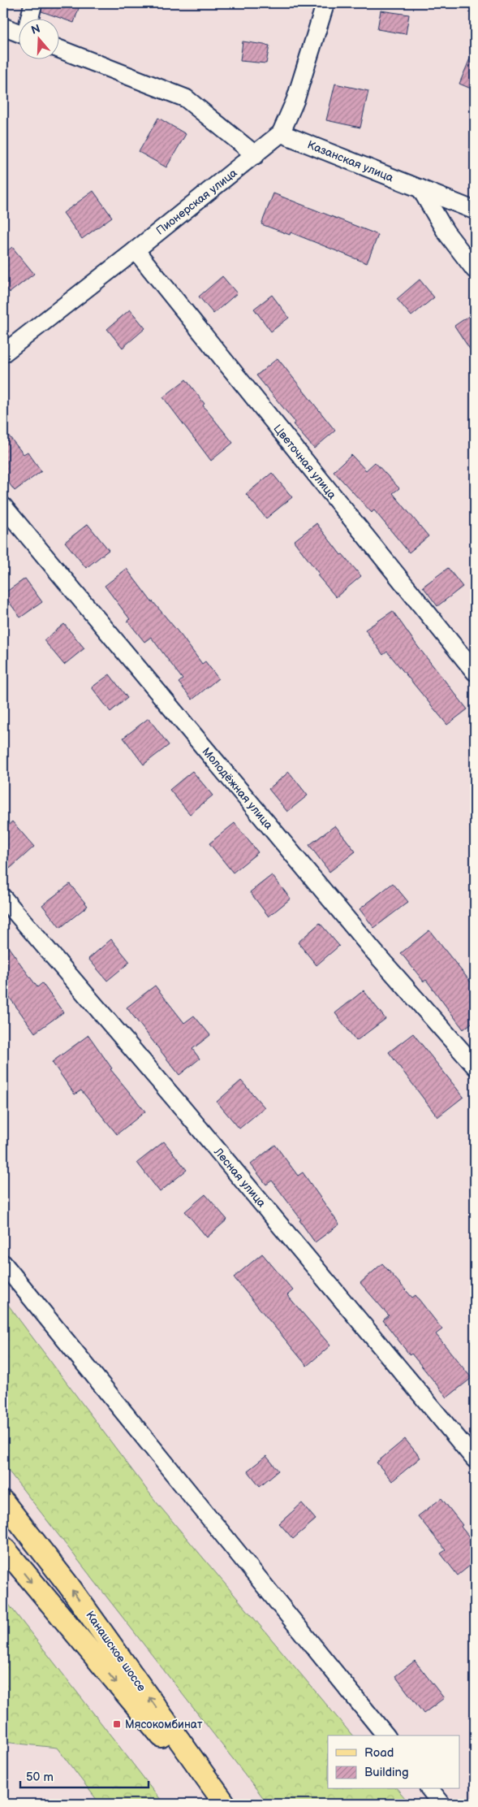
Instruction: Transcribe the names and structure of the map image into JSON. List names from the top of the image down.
{
  "streets": {
    "main road": ["Канашское шоссе"],
    "street": [
      "Казанская улица",
      "Пионерская улица",
      "Цветочная улица",
      "Молодёжная улица",
      "Лесная улица"
    ]
  },
  "crossings": [
    ["Казанская улица", "Пионерская улица"],
    ["Пионерская улица", "Цветочная улица"]
  ],
  "places": {
    "transit": ["Мясокомбинат"]
  },
  "legend": ["Road", "Building"],
  "scale_bar": "50 m",
  "north": "top"
}
